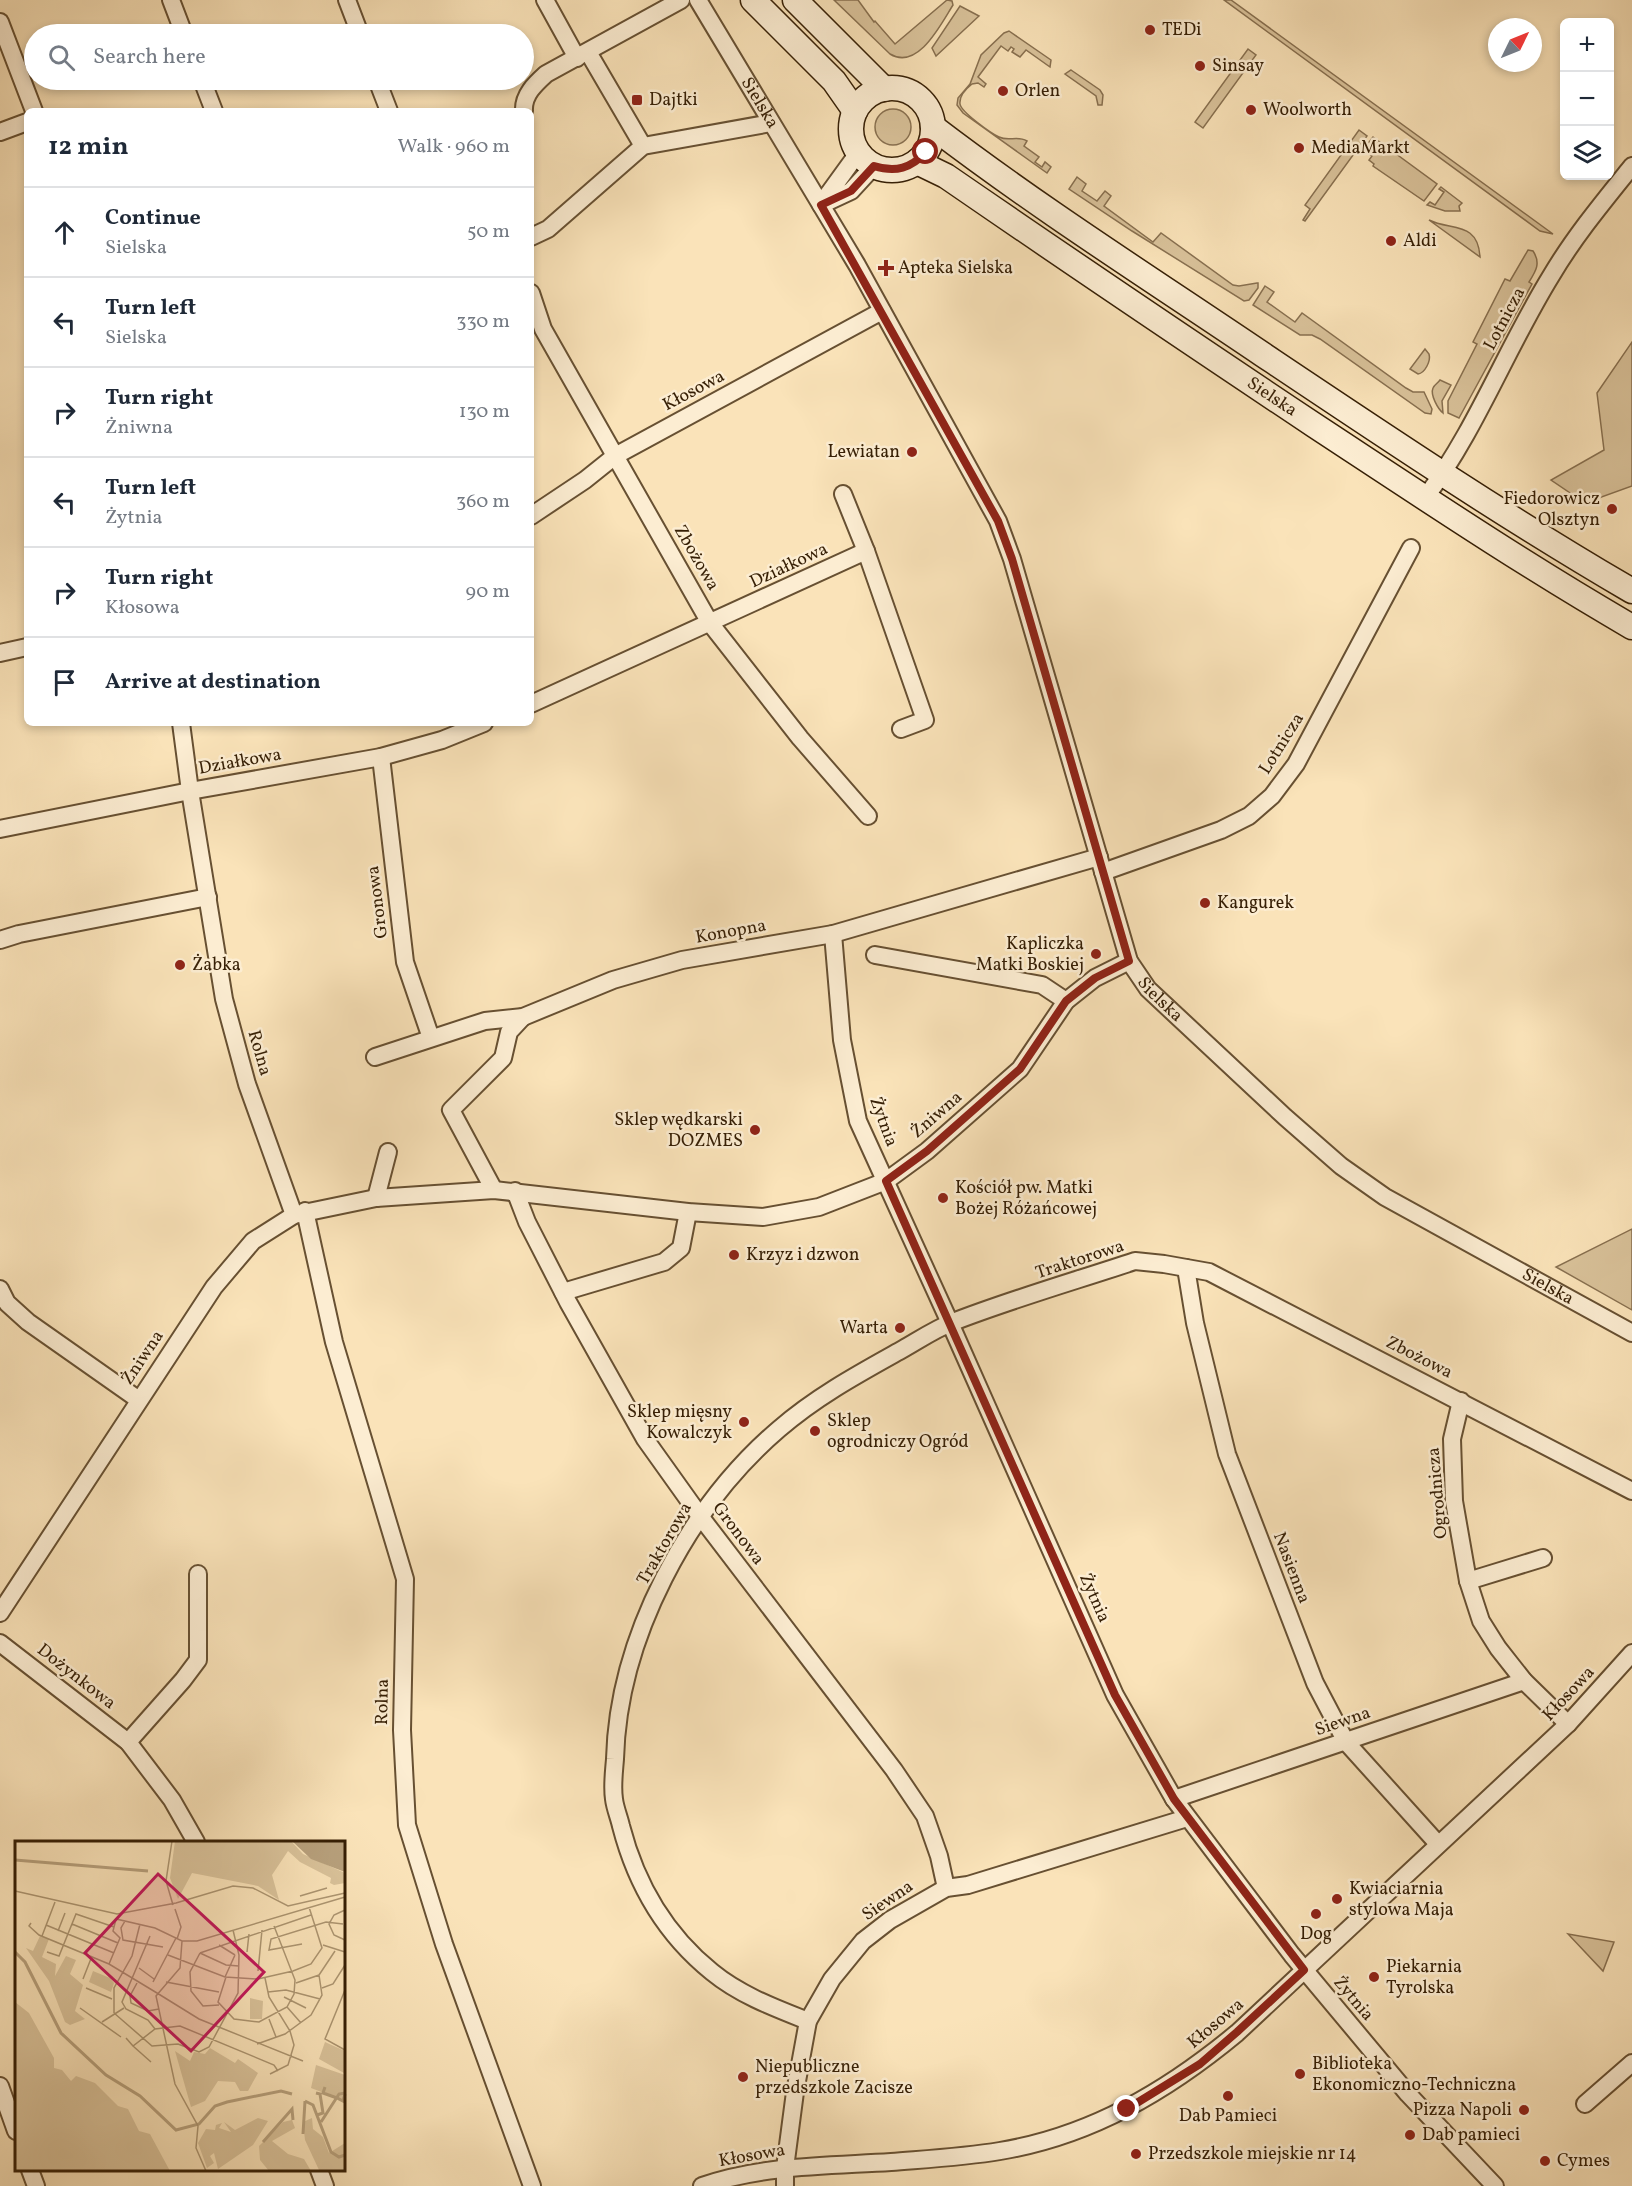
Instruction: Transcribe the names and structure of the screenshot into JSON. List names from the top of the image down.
{
  "streets": {
    "main road": ["Sielska"],
    "street": [
      "Lotnicza",
      "Kłosowa",
      "Zbożowa",
      "Działkowa",
      "Gronowa",
      "Konopna",
      "Rolna",
      "Żniwna",
      "Żytnia",
      "Traktorowa",
      "Ogrodnicza",
      "Nasienna",
      "Dożynkowa",
      "Siewna"
    ]
  },
  "crossings": [
    ["Sielska", "Lotnicza"],
    ["Sielska", "Kłosowa"],
    ["Sielska", "Konopna"],
    ["Sielska", "Żniwna"],
    ["Lotnicza", "Konopna"],
    ["Kłosowa", "Zbożowa"],
    ["Kłosowa", "Żytnia"],
    ["Kłosowa", "Ogrodnicza"],
    ["Kłosowa", "Nasienna"],
    ["Kłosowa", "Siewna"],
    ["Zbożowa", "Działkowa"],
    ["Zbożowa", "Traktorowa"],
    ["Zbożowa", "Ogrodnicza"],
    ["Zbożowa", "Nasienna"],
    ["Działkowa", "Gronowa"],
    ["Działkowa", "Rolna"],
    ["Gronowa", "Konopna"],
    ["Gronowa", "Żniwna"],
    ["Gronowa", "Traktorowa"],
    ["Gronowa", "Siewna"],
    ["Konopna", "Żytnia"],
    ["Rolna", "Żniwna"],
    ["Żniwna", "Żytnia"],
    ["Żytnia", "Traktorowa"],
    ["Żytnia", "Siewna"],
    ["Traktorowa", "Nasienna"],
    ["Traktorowa", "Siewna"],
    ["Ogrodnicza", "Siewna"],
    ["Nasienna", "Siewna"]
  ],
  "places": {
    "other": [
      "TEDi",
      "Sinsay",
      "Orlen",
      "Woolworth",
      "MediaMarkt",
      "Aldi",
      "Lewiatan",
      "Fiedorowicz Olsztyn",
      "Kangurek",
      "Kapliczka Matki Boskiej",
      "Żabka",
      "Sklep wędkarski DOZMES",
      "Kościół pw. Matki Bożej Różańcowej",
      "Krzyz i dzwon",
      "Warta",
      "Sklep mięsny Kowalczyk",
      "Sklep ogrodniczy Ogród",
      "Kwiaciarnia stylowa Maja",
      "Dog",
      "Piekarnia Tyrolska",
      "Biblioteka Ekonomiczno-Techniczna",
      "Niepubliczne przedszkole Zacisze",
      "Dab Pamieci",
      "Pizza Napoli",
      "Dab pamieci",
      "Przedszkole miejskie nr 14",
      "Cymes"
    ],
    "transit": ["Dajtki"],
    "health": ["Apteka Sielska"]
  },
  "north": "top right",
  "page": {
    "map_buttons": ["+", "−"],
    "search": "Search here",
    "heading": ["12 min", "Walk · 960 m"],
    "list": [
      ["Continue", "Sielska", "50 m"],
      ["Turn left", "Sielska", "330 m"],
      ["Turn right", "Żniwna", "130 m"],
      ["Turn left", "Żytnia", "360 m"],
      ["Turn right", "Kłosowa", "90 m"],
      "Arrive at destination"
    ]
  }
}
